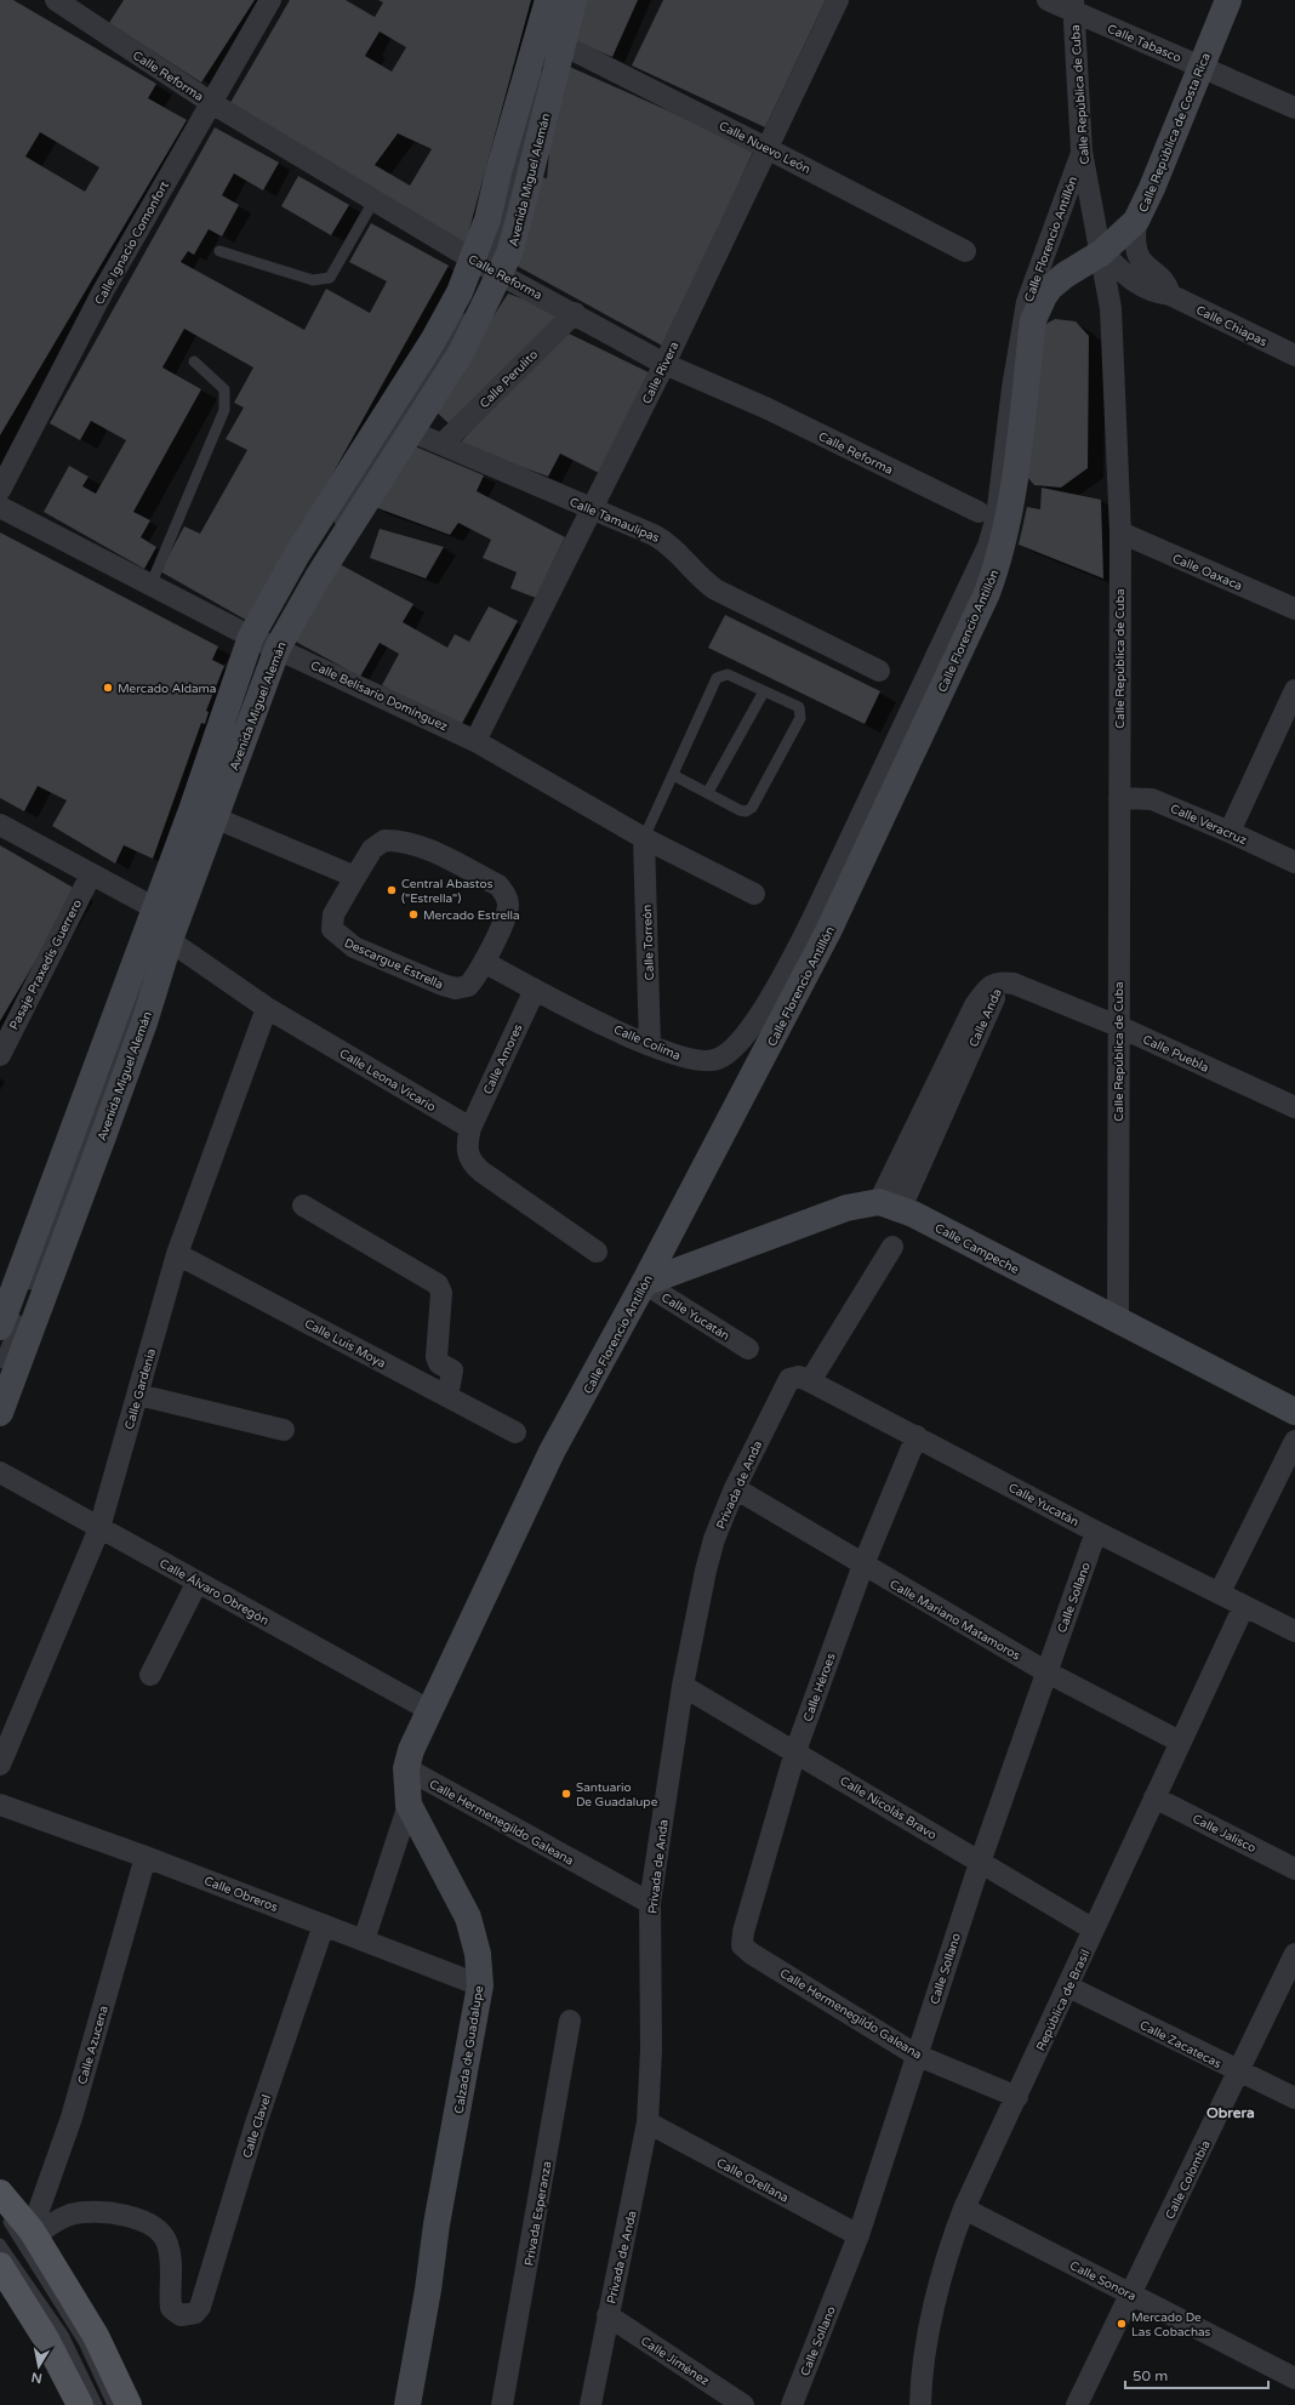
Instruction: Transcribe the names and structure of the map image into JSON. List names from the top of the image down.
{
  "streets": {
    "street": [
      "Calle Tabasco",
      "Calle Reforma",
      "Calle República de Cuba",
      "Calle República de Costa Rica",
      "Calle Nuevo León",
      "Avenida Miguel Alemán",
      "Calle Florencio Antillón",
      "Calle Ignacio Comonfort",
      "Calle Chiapas",
      "Calle Rivera",
      "Calle Perulito",
      "Calle Tamaulipas",
      "Calle Oaxaca",
      "Calle Belisario Domínguez",
      "Calle Veracruz",
      "Calle Torreón",
      "Descargue Estrella",
      "Pasaje Praxedis Guerrero",
      "Calle Anda",
      "Calle Colima",
      "Calle Puebla",
      "Calle Amores",
      "Calle Leona Vicario",
      "Calle Campeche",
      "Calle Yucatán",
      "Calle Luis Moya",
      "Calle Gardenia",
      "Privada de Anda",
      "Calle Álvaro Obregón",
      "Calle Sollano",
      "Calle Mariano Matamoros",
      "Calle Héroes",
      "Calle Nicolás Bravo",
      "Calle Hermenegildo Galeana",
      "Calle Jalisco",
      "Calle Obreros",
      "República de Brasil",
      "Calle Zacatecas",
      "Calle Azucena",
      "Calzada de Guadalupe",
      "Calle Clavel",
      "Calle Orellana",
      "Calle Colombia",
      "Privada Esperanza",
      "Calle Sonora",
      "Calle Jiménez"
    ]
  },
  "crossings": [
    ["Calle Tabasco", "Calle República de Cuba"],
    ["Calle Tabasco", "Calle República de Costa Rica"],
    ["Calle Reforma", "Avenida Miguel Alemán"],
    ["Calle Reforma", "Calle Ignacio Comonfort"],
    ["Calle Reforma", "Calle Rivera"],
    ["Calle Reforma", "Calle Perulito"],
    ["Calle República de Cuba", "Calle República de Costa Rica"],
    ["Calle República de Cuba", "Calle Florencio Antillón"],
    ["Calle República de Cuba", "Calle Chiapas"],
    ["Calle República de Cuba", "Calle Oaxaca"],
    ["Calle República de Cuba", "Calle Veracruz"],
    ["Calle República de Cuba", "Calle Puebla"],
    ["Calle República de Cuba", "Calle Campeche"],
    ["Calle República de Costa Rica", "Calle Florencio Antillón"],
    ["Calle República de Costa Rica", "Calle Chiapas"],
    ["Calle Nuevo León", "Avenida Miguel Alemán"],
    ["Calle Nuevo León", "Calle Rivera"],
    ["Avenida Miguel Alemán", "Calle Tamaulipas"],
    ["Avenida Miguel Alemán", "Calle Belisario Domínguez"],
    ["Avenida Miguel Alemán", "Calle Leona Vicario"],
    ["Calle Florencio Antillón", "Calle Chiapas"],
    ["Calle Florencio Antillón", "Calle Colima"],
    ["Calle Florencio Antillón", "Calle Yucatán"],
    ["Calle Florencio Antillón", "Calle Álvaro Obregón"],
    ["Calle Florencio Antillón", "Calzada de Guadalupe"],
    ["Calle Rivera", "Calle Tamaulipas"],
    ["Calle Rivera", "Calle Belisario Domínguez"],
    ["Calle Perulito", "Calle Tamaulipas"],
    ["Calle Belisario Domínguez", "Calle Torreón"],
    ["Calle Torreón", "Calle Colima"],
    ["Descargue Estrella", "Calle Colima"],
    ["Pasaje Praxedis Guerrero", "Calle Leona Vicario"],
    ["Calle Anda", "Calle Puebla"],
    ["Calle Anda", "Calle Campeche"],
    ["Calle Colima", "Calle Amores"],
    ["Calle Amores", "Calle Leona Vicario"],
    ["Calle Leona Vicario", "Calle Gardenia"],
    ["Calle Yucatán", "Privada de Anda"],
    ["Calle Yucatán", "Calle Sollano"],
    ["Calle Yucatán", "Calle Héroes"],
    ["Calle Yucatán", "República de Brasil"],
    ["Calle Luis Moya", "Calle Gardenia"],
    ["Calle Gardenia", "Calle Álvaro Obregón"],
    ["Privada de Anda", "Calle Mariano Matamoros"],
    ["Privada de Anda", "Calle Nicolás Bravo"],
    ["Privada de Anda", "Calle Hermenegildo Galeana"],
    ["Privada de Anda", "Calle Orellana"],
    ["Privada de Anda", "Calle Jiménez"],
    ["Calle Álvaro Obregón", "Calzada de Guadalupe"],
    ["Calle Sollano", "Calle Mariano Matamoros"],
    ["Calle Sollano", "Calle Nicolás Bravo"],
    ["Calle Sollano", "Calle Hermenegildo Galeana"],
    ["Calle Sollano", "Calle Orellana"],
    ["Calle Mariano Matamoros", "Calle Héroes"],
    ["Calle Mariano Matamoros", "República de Brasil"],
    ["Calle Héroes", "Calle Nicolás Bravo"],
    ["Calle Héroes", "Calle Hermenegildo Galeana"],
    ["Calle Nicolás Bravo", "República de Brasil"],
    ["Calle Hermenegildo Galeana", "República de Brasil"],
    ["Calle Hermenegildo Galeana", "Calzada de Guadalupe"],
    ["Calle Jalisco", "República de Brasil"],
    ["Calle Obreros", "Calle Azucena"],
    ["Calle Obreros", "Calzada de Guadalupe"],
    ["Calle Obreros", "Calle Clavel"],
    ["República de Brasil", "Calle Zacatecas"],
    ["República de Brasil", "Calle Sonora"],
    ["Calle Zacatecas", "Calle Colombia"],
    ["Calle Azucena", "Calle Clavel"],
    ["Calle Colombia", "Calle Sonora"]
  ],
  "districts": ["Obrera"],
  "places": [
    "Mercado Aldama",
    "Central Abastos (\"Estrella\")",
    "Mercado Estrella",
    "Santuario De Guadalupe",
    "Mercado De Las Cobachas"
  ],
  "scale_bar": "50 m",
  "north": "bottom"
}
